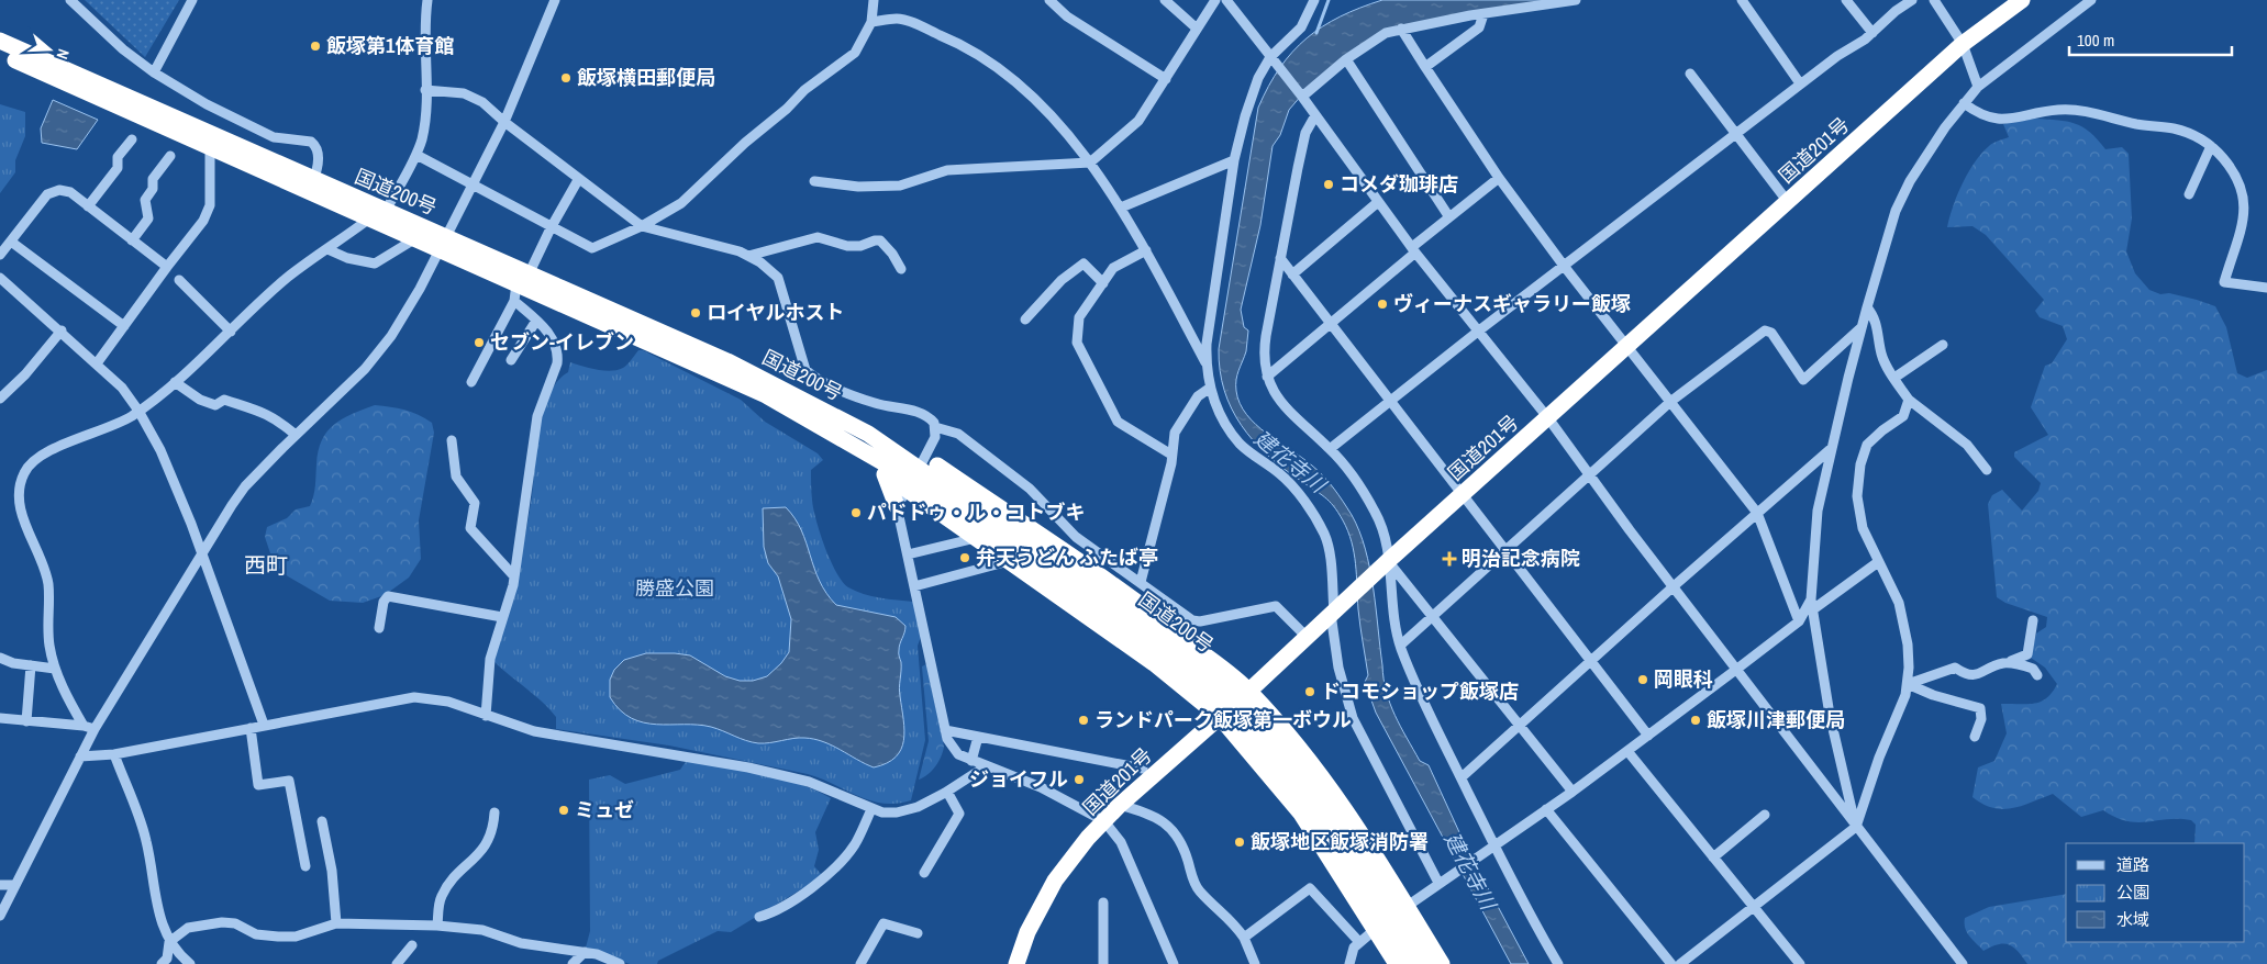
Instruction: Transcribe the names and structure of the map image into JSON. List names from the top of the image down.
{
  "streets": {
    "highway": ["国道201号", "国道200号"]
  },
  "districts": ["西町"],
  "water": ["建花寺川"],
  "parks": ["勝盛公園"],
  "places": {
    "other": [
      "飯塚第1体育館",
      "飯塚横田郵便局",
      "コメダ珈琲店",
      "ヴィーナスギャラリー飯塚",
      "ロイヤルホスト",
      "セブン-イレブン",
      "パドドゥ・ル・コトブキ",
      "弁天うどん ふたば亭",
      "岡眼科",
      "ドコモショップ飯塚店",
      "ランドパーク飯塚第一ボウル",
      "飯塚川津郵便局",
      "ジョイフル",
      "ミュゼ",
      "飯塚地区飯塚消防署"
    ],
    "health": ["明治記念病院"]
  },
  "legend": ["道路", "公園", "水域"],
  "scale_bar": "100 m",
  "north": "right"
}
